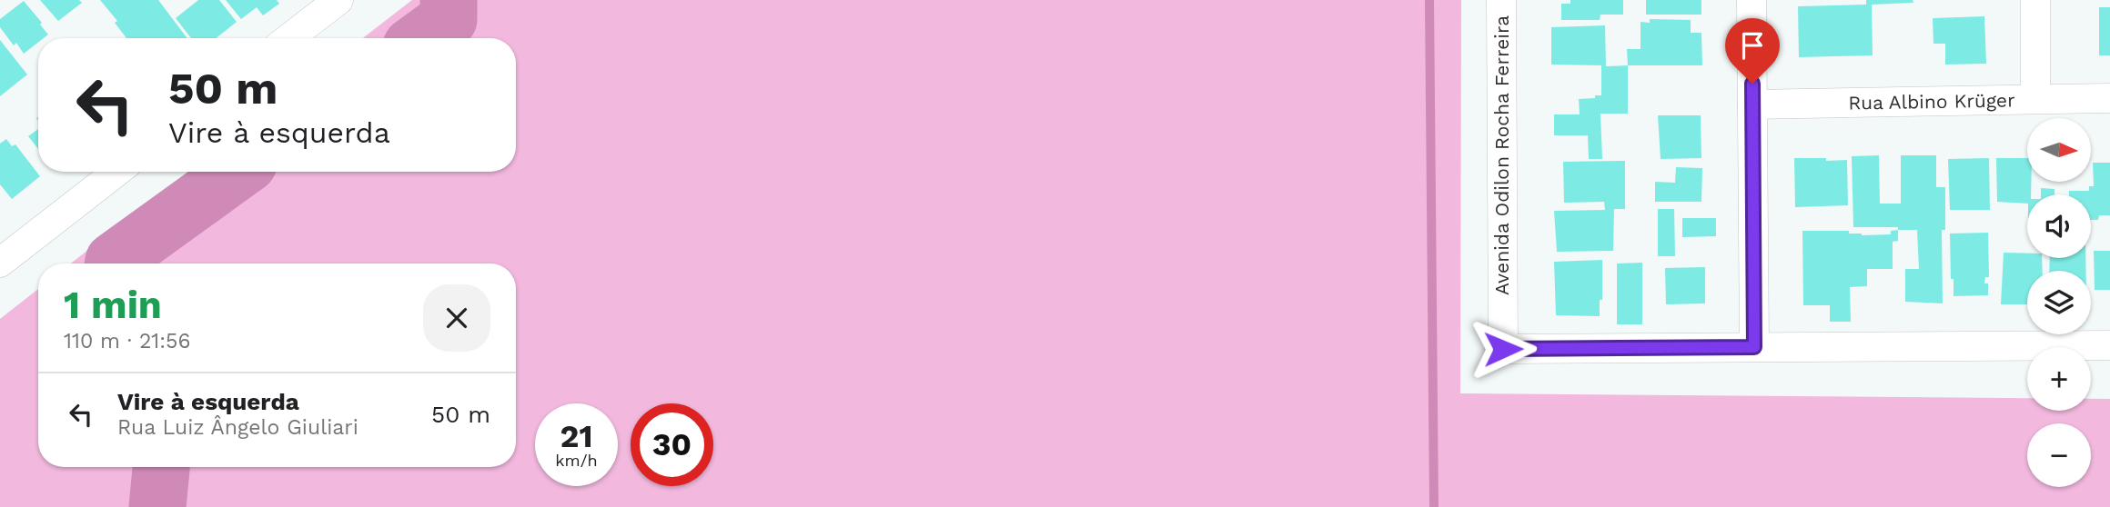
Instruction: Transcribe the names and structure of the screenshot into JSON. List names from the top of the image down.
{
  "streets": {
    "street": ["Rua Albino Krüger", "Avenida Odilon Rocha Ferreira"]
  },
  "north": "right",
  "page": {
    "turn": ["50 m", "Vire à esquerda"],
    "map_buttons": ["+", "−"],
    "heading": ["1 min", "110 m · 21:56"],
    "list": [
      {
        "name": "Vire à esquerda",
        "note": "Rua Luiz Ângelo Giuliari",
        "value": "50 m"
      }
    ],
    "speed": "21 km/h",
    "limit": "30"
  }
}
